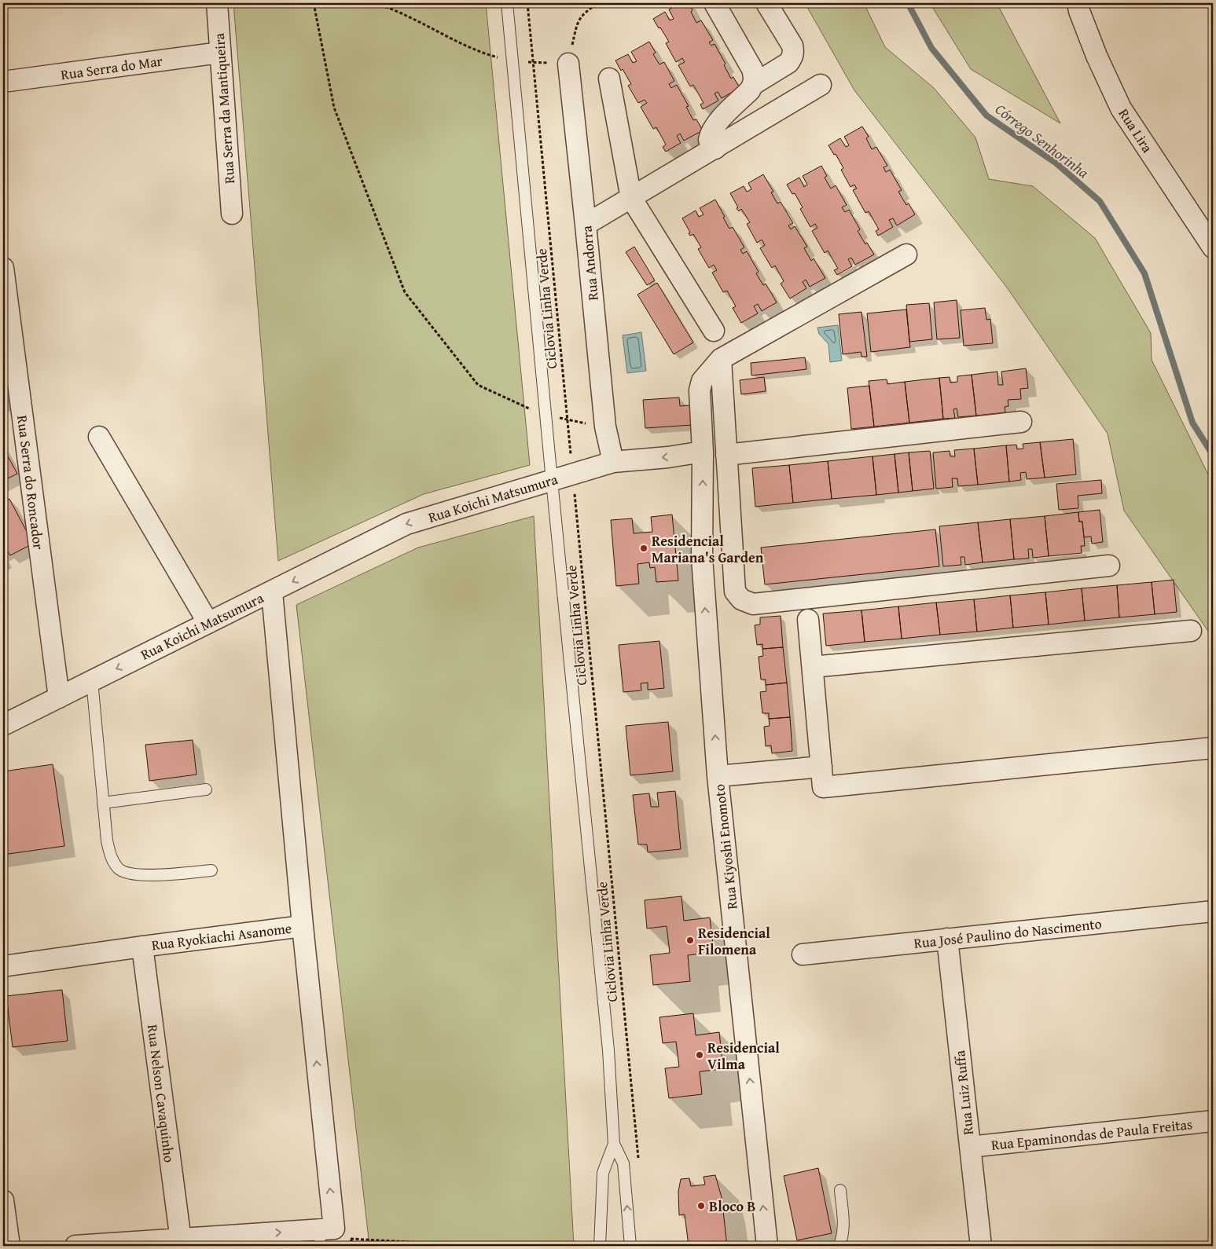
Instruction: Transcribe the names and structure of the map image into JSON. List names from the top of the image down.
{
  "streets": {
    "street": [
      "Rua Serra do Mar",
      "Rua Serra da Mantiqueira",
      "Rua Lira",
      "Rua Andorra",
      "Rua Serra do Roncador",
      "Rua Koichi Matsumura",
      "Rua Kiyoshi Enomoto",
      "Rua José Paulino do Nascimento",
      "Rua Ryokiachi Asanome",
      "Rua Luiz Ruffa",
      "Rua Nelson Cavaquinho",
      "Rua Epaminondas de Paula Freitas"
    ],
    "path": ["Ciclovia Linha Verde"]
  },
  "crossings": [
    ["Rua Serra do Mar", "Rua Serra da Mantiqueira"],
    ["Rua Andorra", "Rua Koichi Matsumura"],
    ["Ciclovia Linha Verde", "Rua Koichi Matsumura"],
    ["Rua Serra do Roncador", "Rua Koichi Matsumura"],
    ["Rua José Paulino do Nascimento", "Rua Luiz Ruffa"],
    ["Rua Ryokiachi Asanome", "Rua Nelson Cavaquinho"],
    ["Rua Luiz Ruffa", "Rua Epaminondas de Paula Freitas"]
  ],
  "one_way": ["Rua Koichi Matsumura", "Rua Kiyoshi Enomoto", "Rua Ryokiachi Asanome"],
  "water": ["Córrego Senhorinha"],
  "places": [
    "Residencial Mariana's Garden",
    "Residencial Filomena",
    "Residencial Vilma",
    "Bloco B"
  ]
}
